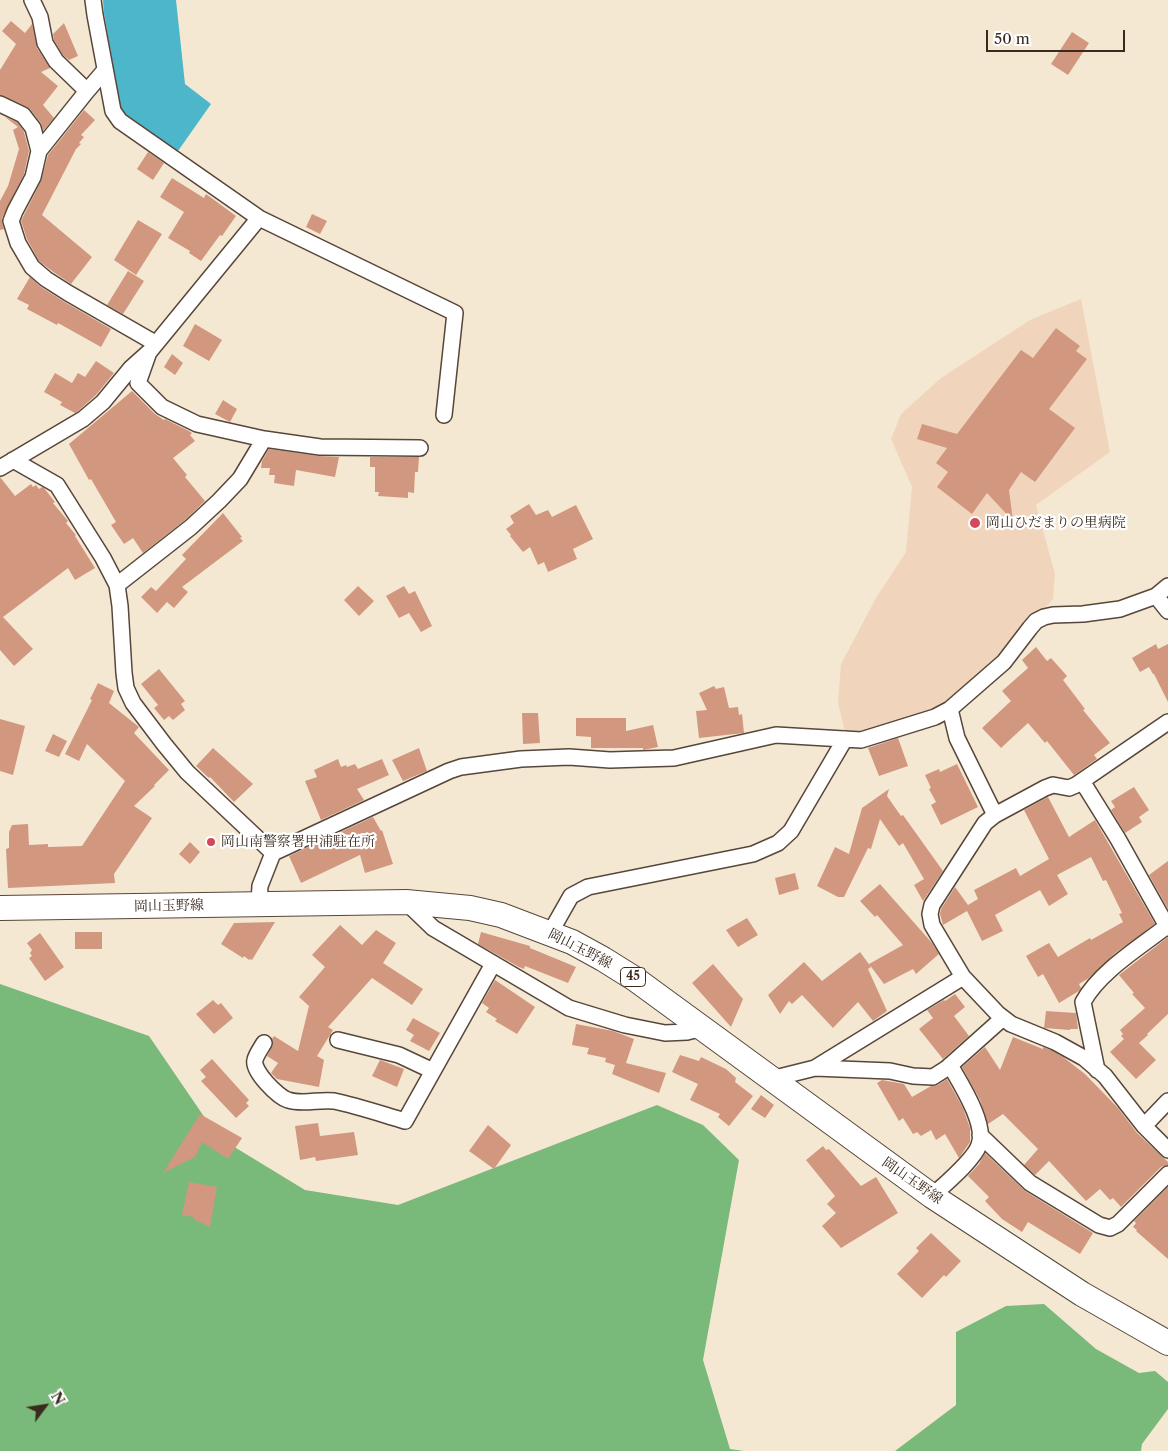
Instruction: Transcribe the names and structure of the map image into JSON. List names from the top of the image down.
{
  "streets": {
    "main road": ["岡山玉野線", "45"]
  },
  "places": ["岡山ひだまりの里病院", "岡山南警察署甲浦駐在所"],
  "scale_bar": "50 m",
  "north": "top right"
}
